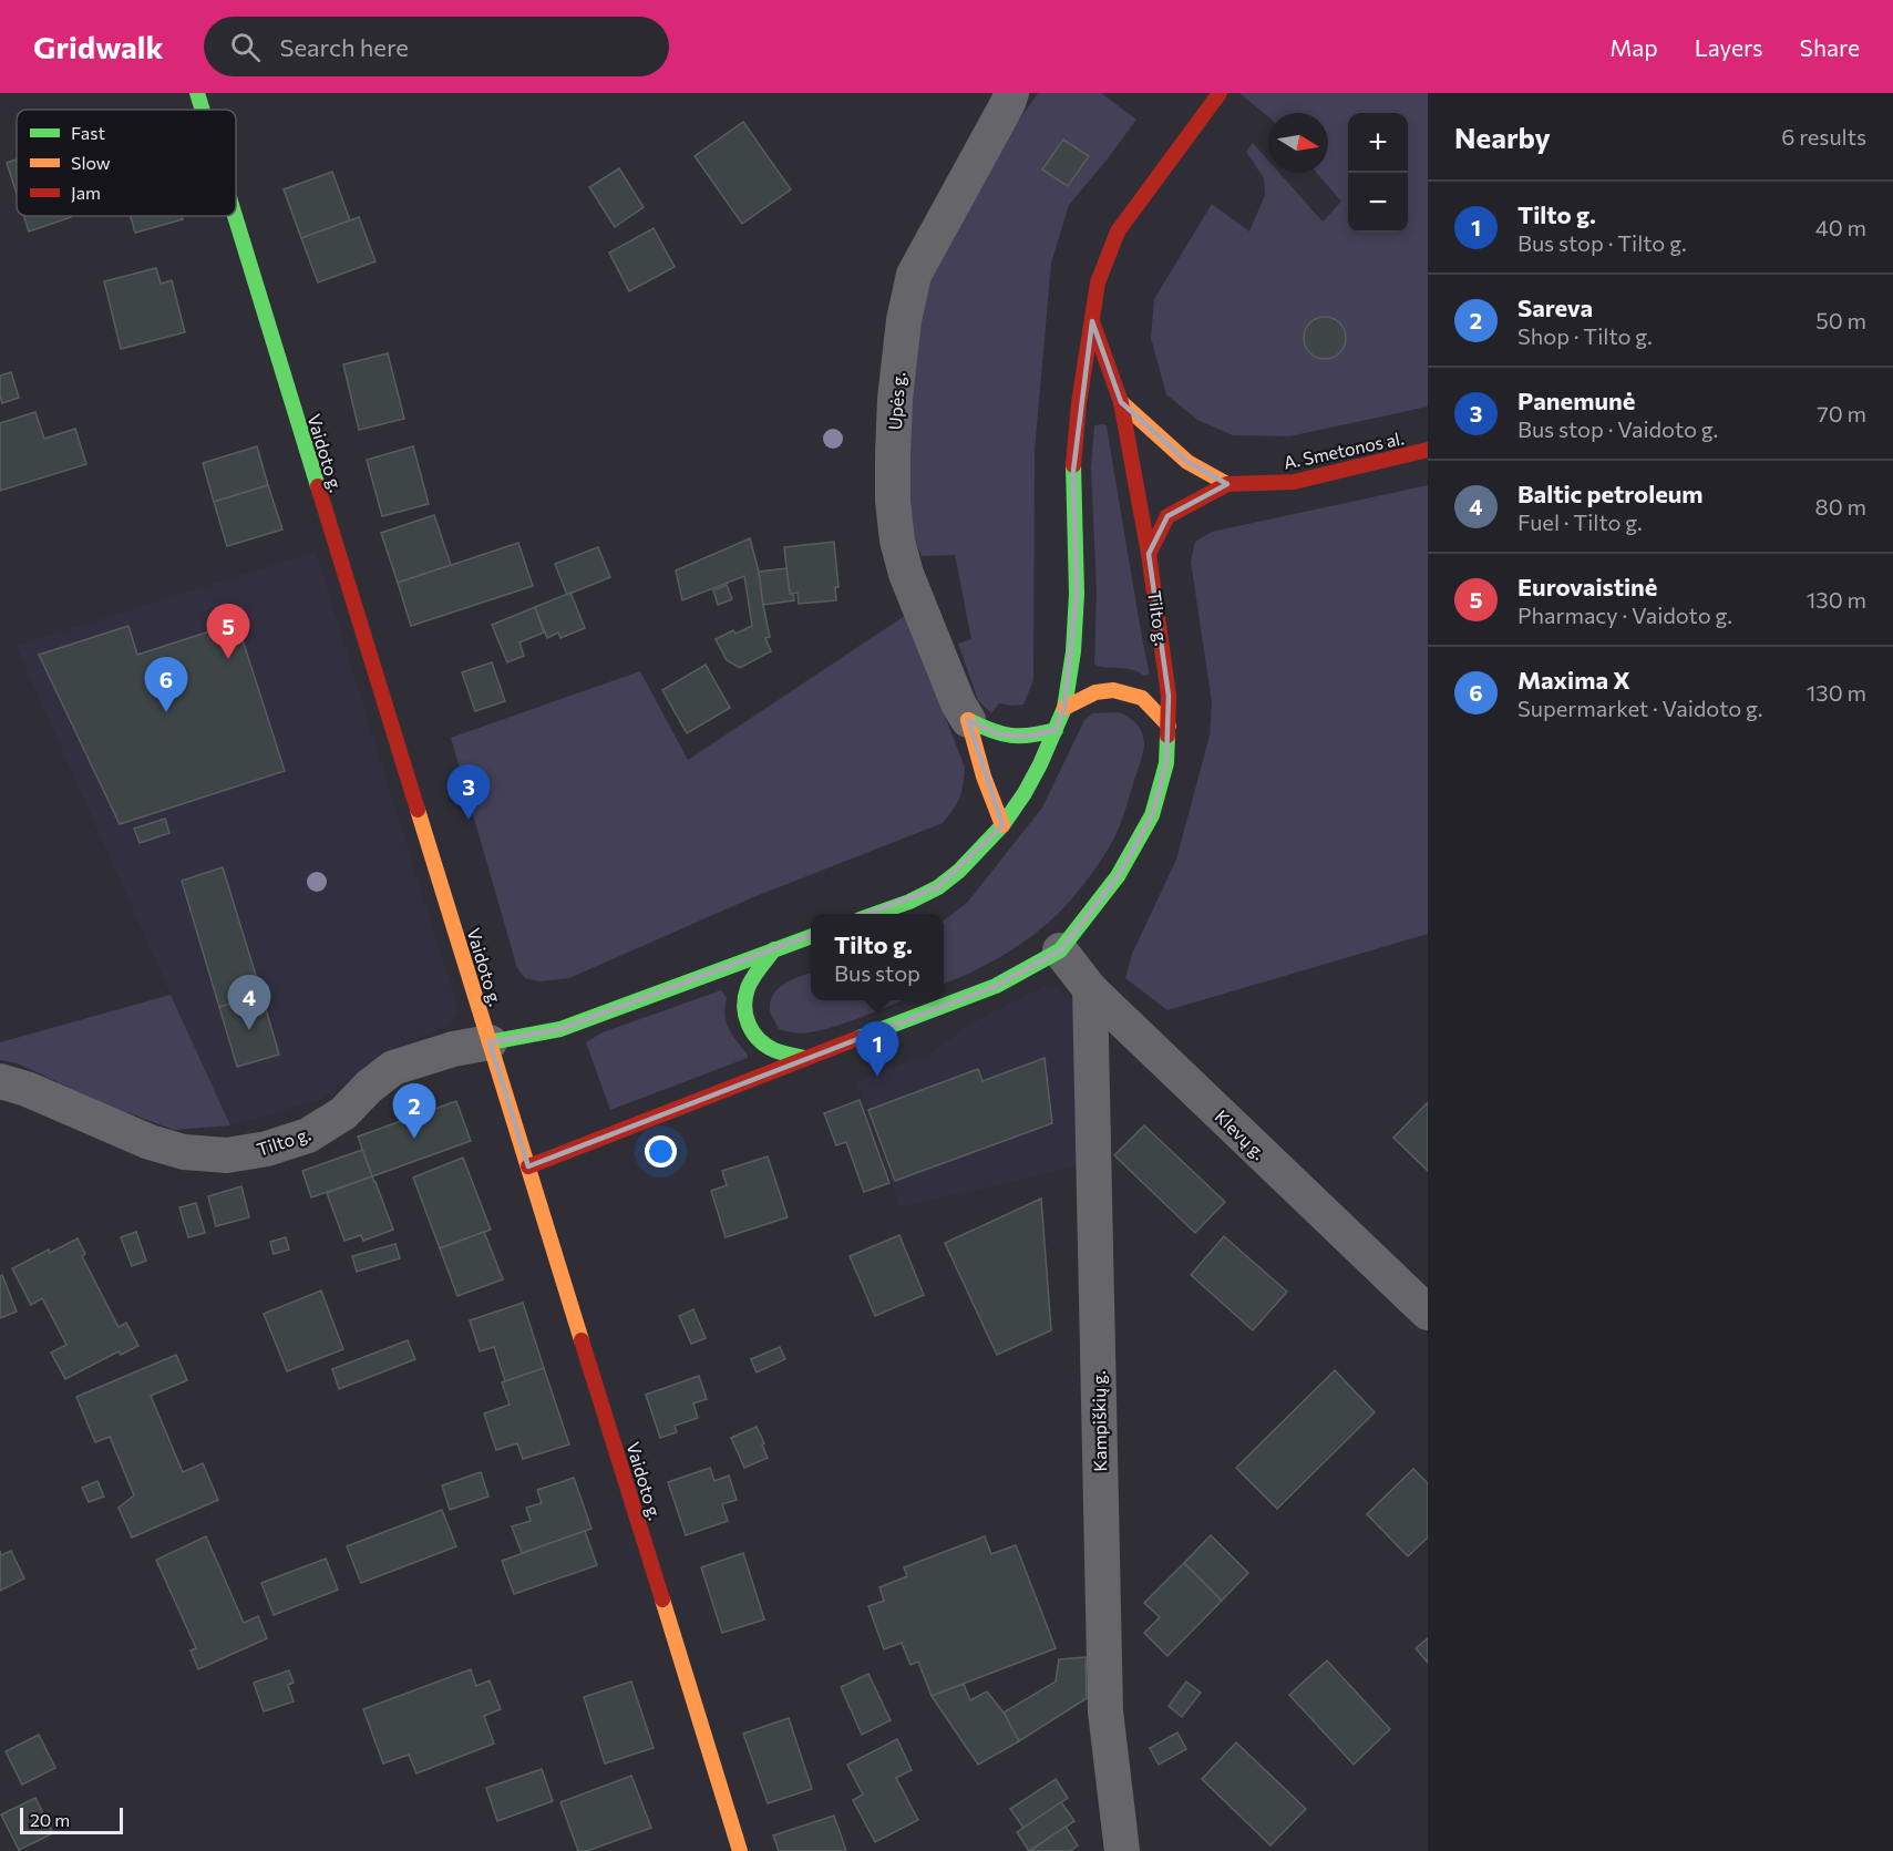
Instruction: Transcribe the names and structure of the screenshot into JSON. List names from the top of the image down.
{
  "streets": {
    "main road": ["A. Smetonos al.", "Vaidoto g.", "Tilto g."],
    "street": ["Upės g.", "Klevų g.", "Kampiškių g."]
  },
  "crossings": [
    ["A. Smetonos al.", "Tilto g."],
    ["Vaidoto g.", "Tilto g."],
    ["Tilto g.", "Klevų g."],
    ["Klevų g.", "Kampiškių g."]
  ],
  "legend": ["Fast", "Slow", "Jam"],
  "scale_bar": "20 m",
  "north": "right",
  "page": {
    "header": "Gridwalk",
    "search": "Search here",
    "nav": ["Map", "Layers", "Share"],
    "heading": ["Nearby", "6 results"],
    "map_buttons": ["+", "−"],
    "list": [
      {
        "mark": "1",
        "name": "Tilto g.",
        "note": "Bus stop · Tilto g.",
        "value": "40 m"
      },
      {
        "mark": "2",
        "name": "Sareva",
        "note": "Shop · Tilto g.",
        "value": "50 m"
      },
      {
        "mark": "3",
        "name": "Panemunė",
        "note": "Bus stop · Vaidoto g.",
        "value": "70 m"
      },
      {
        "mark": "4",
        "name": "Baltic petroleum",
        "note": "Fuel · Tilto g.",
        "value": "80 m"
      },
      {
        "mark": "5",
        "name": "Eurovaistinė",
        "note": "Pharmacy · Vaidoto g.",
        "value": "130 m"
      },
      {
        "mark": "6",
        "name": "Maxima X",
        "note": "Supermarket · Vaidoto g.",
        "value": "130 m"
      }
    ],
    "pins": [
      "5",
      "6",
      "3",
      "4",
      "1",
      "2"
    ],
    "popup": ["Tilto g.", "Bus stop"],
    "scale": "20 m"
  }
}
